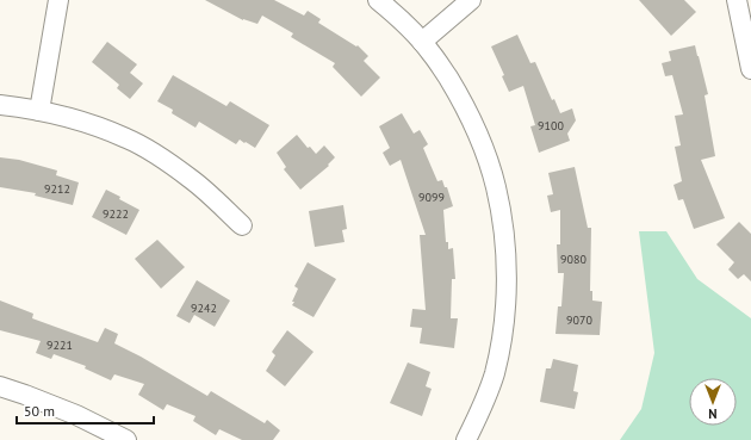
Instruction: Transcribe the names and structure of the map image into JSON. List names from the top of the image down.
{
  "house_numbers": [
    "9100",
    "9212",
    "9099",
    "9222",
    "9080",
    "9242",
    "9070",
    "9221"
  ],
  "scale_bar": "50 m",
  "north": "bottom"
}
